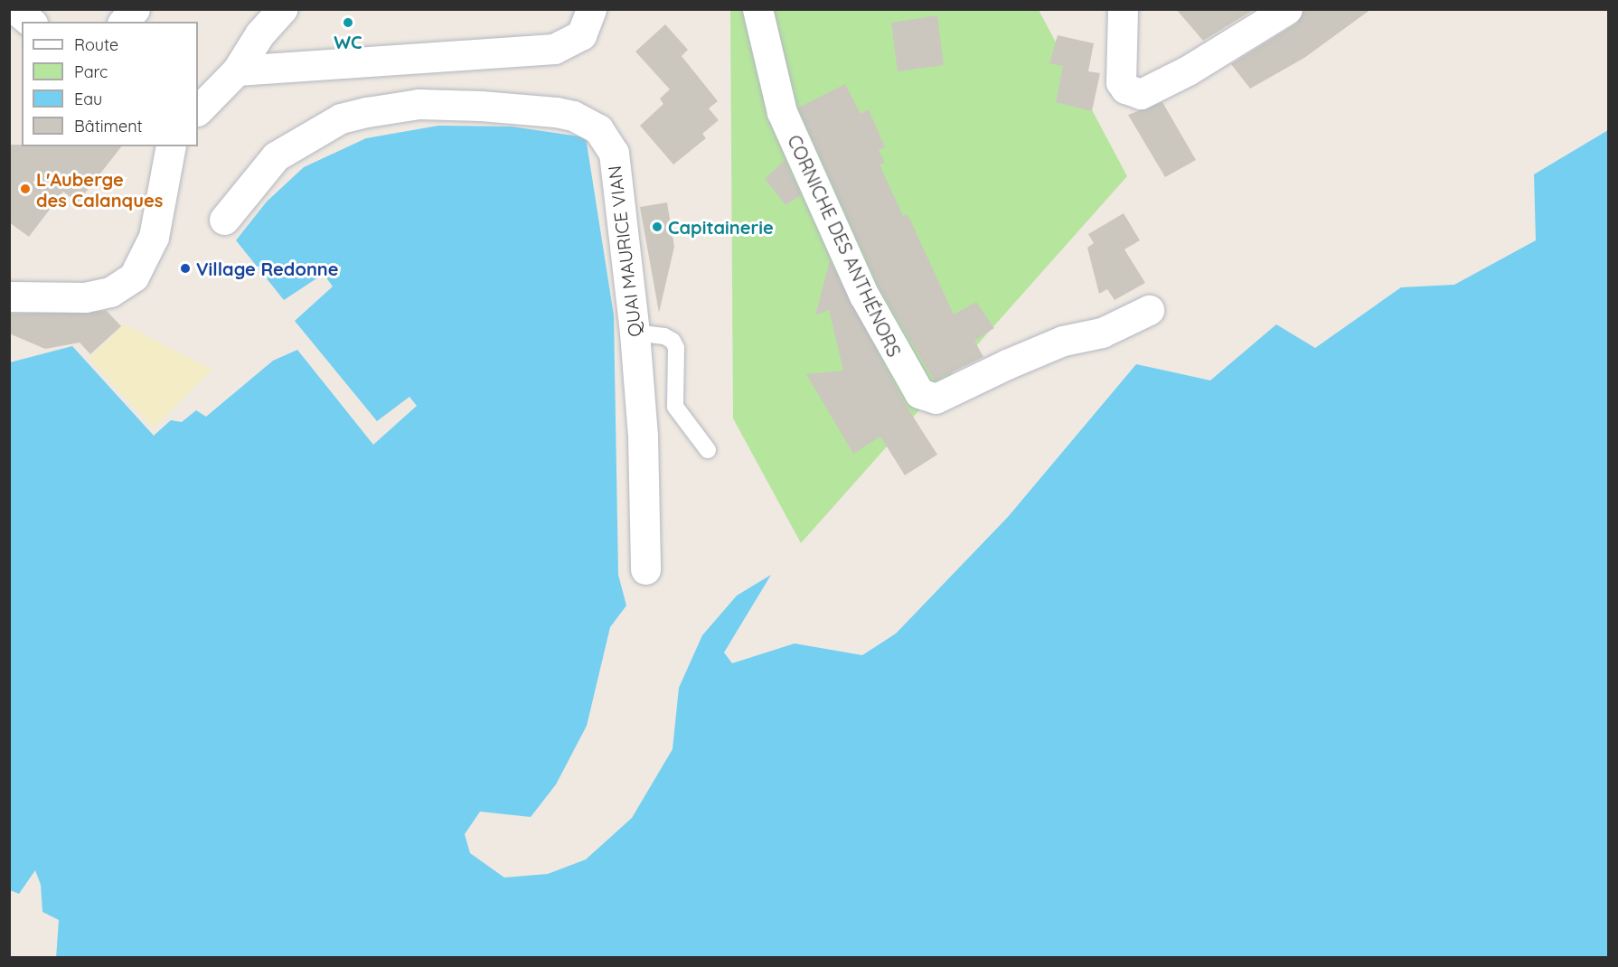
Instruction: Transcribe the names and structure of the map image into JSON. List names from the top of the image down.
{
  "streets": {
    "street": ["CORNICHE DES ANTHÉNORS", "QUAI MAURICE VIAN"]
  },
  "places": [
    "WC",
    "L'Auberge des Calanques",
    "Capitainerie",
    "Village Redonne"
  ],
  "legend": [
    "Route",
    "Parc",
    "Eau",
    "Bâtiment"
  ]
}
